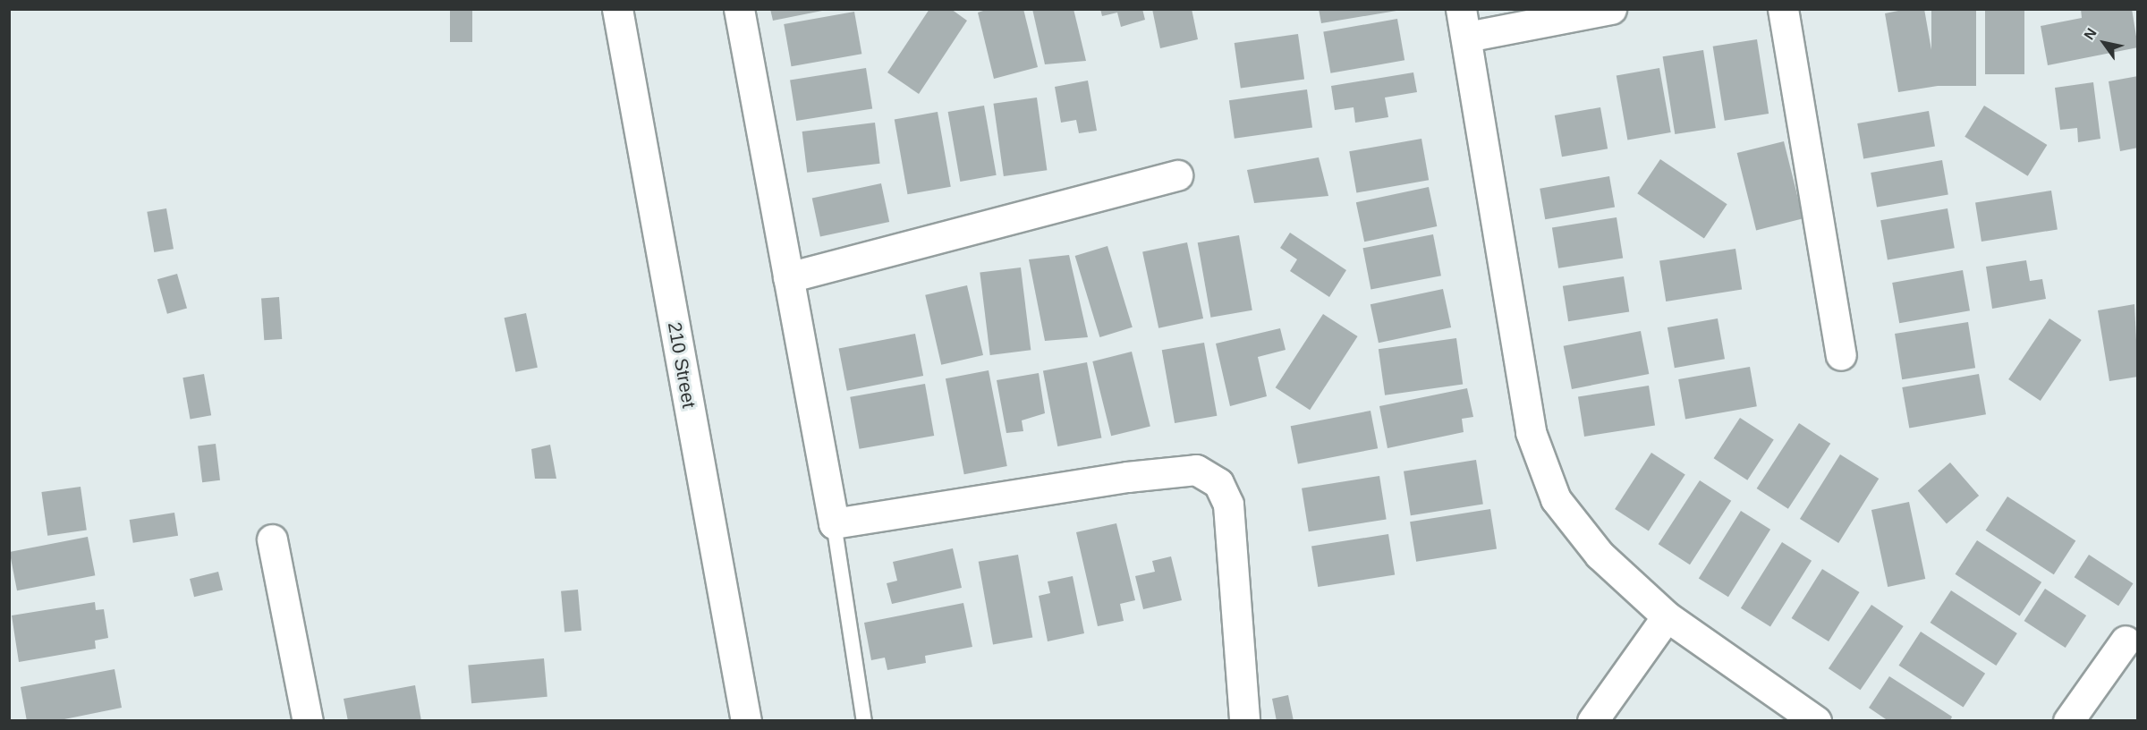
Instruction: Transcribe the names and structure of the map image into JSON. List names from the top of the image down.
{
  "streets": {
    "street": ["210 Street"]
  },
  "north": "top left"
}
